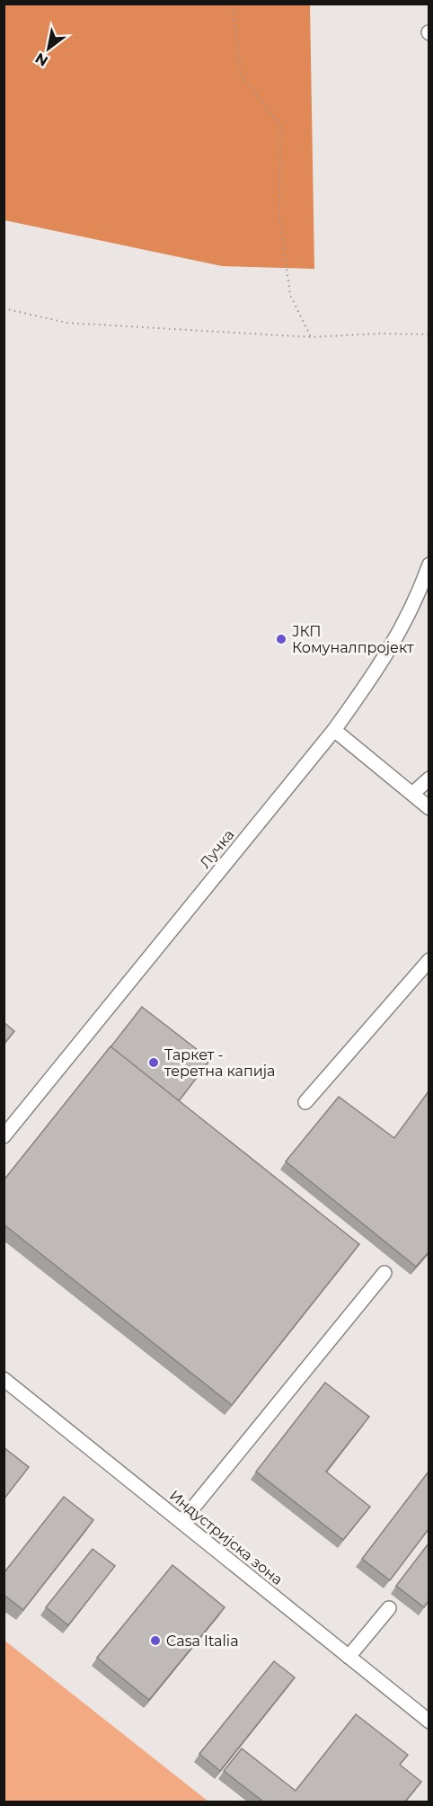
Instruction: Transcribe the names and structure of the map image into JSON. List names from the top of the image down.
{
  "streets": {
    "street": ["Лучка", "Индустријска зона"]
  },
  "places": ["ЈКП Комуналпројект", "Таркет - теретна капија", "Casa Italia"],
  "north": "bottom left"
}
